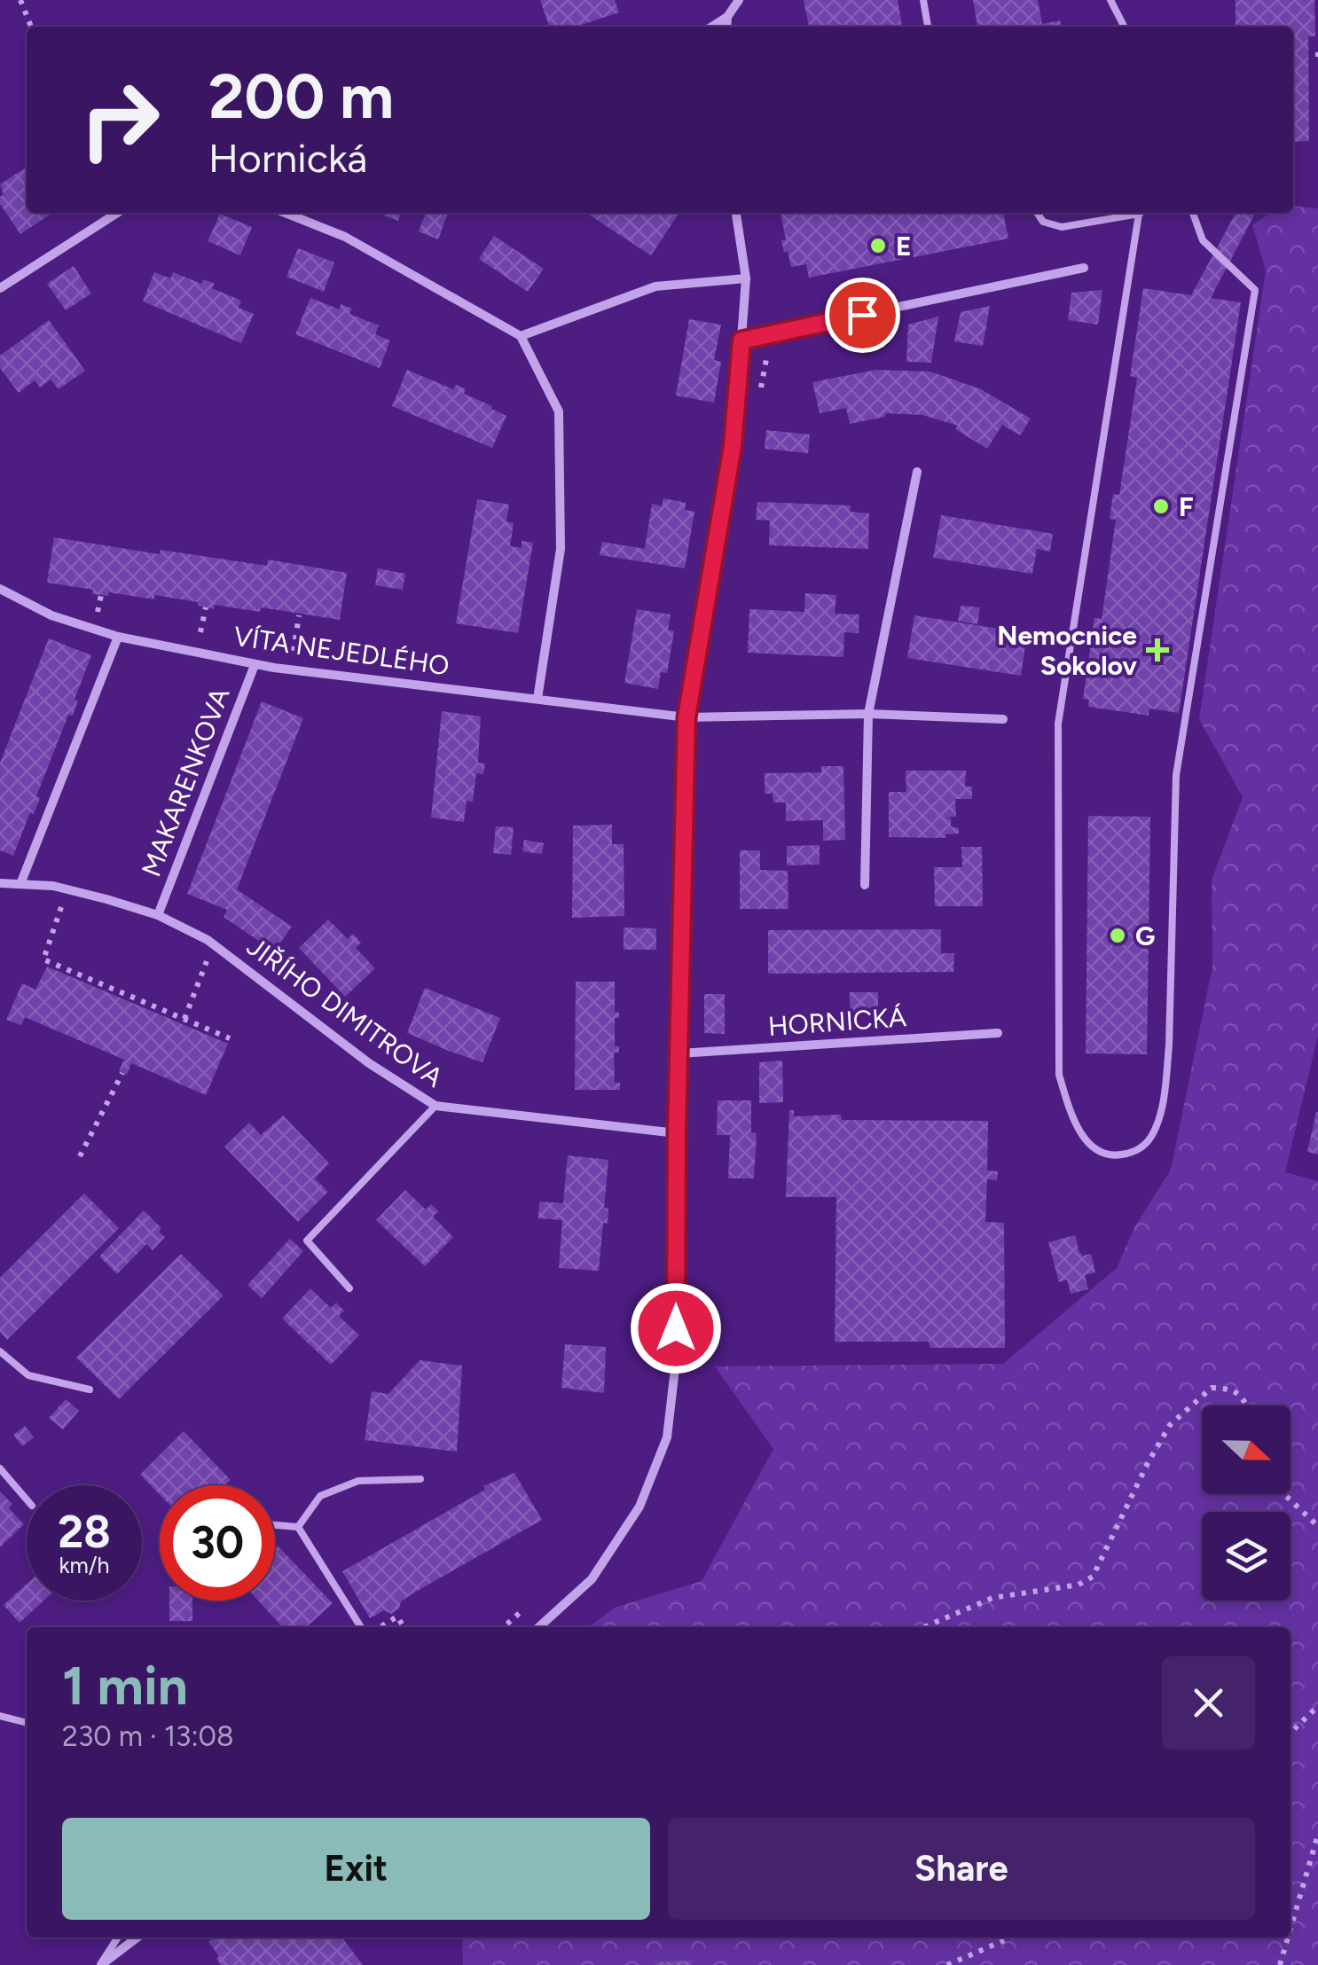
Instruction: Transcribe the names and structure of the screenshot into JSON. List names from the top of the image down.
{
  "streets": {
    "street": [
      "VÍTA NEJEDLÉHO",
      "MAKARENKOVA",
      "JIŘÍHO DIMITROVA",
      "HORNICKÁ"
    ]
  },
  "crossings": [
    ["VÍTA NEJEDLÉHO", "MAKARENKOVA"],
    ["MAKARENKOVA", "JIŘÍHO DIMITROVA"]
  ],
  "places": {
    "other": ["E", "F", "G"],
    "health": ["Nemocnice Sokolov"]
  },
  "north": "right",
  "page": {
    "turn": ["200 m", "Hornická"],
    "speed": "28 km/h",
    "limit": "30",
    "heading": ["1 min", "230 m · 13:08"],
    "buttons": ["Exit", "Share"]
  }
}
